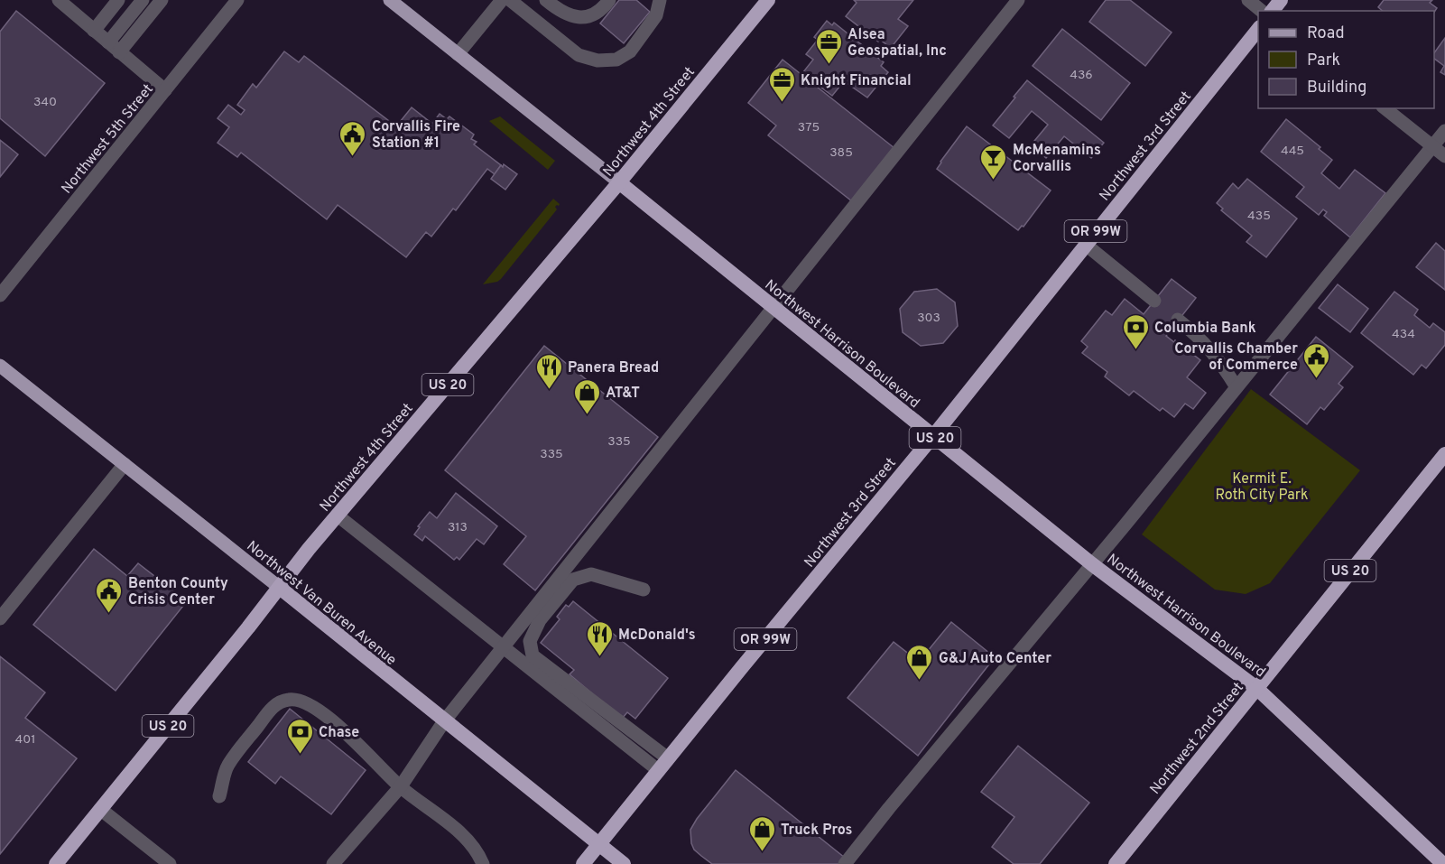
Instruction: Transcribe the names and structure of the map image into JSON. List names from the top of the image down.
{
  "streets": {
    "highway": [
      "Northwest 4th Street",
      "Northwest 3rd Street",
      "OR 99W",
      "Northwest Harrison Boulevard",
      "US 20",
      "Northwest Van Buren Avenue",
      "Northwest 2nd Street"
    ],
    "street": ["Northwest 5th Street"]
  },
  "crossings": [
    ["Northwest 4th Street", "Northwest Harrison Boulevard"],
    ["Northwest 4th Street", "Northwest Van Buren Avenue"],
    ["Northwest 3rd Street", "Northwest Harrison Boulevard"],
    ["Northwest 3rd Street", "Northwest Van Buren Avenue"],
    ["Northwest Harrison Boulevard", "Northwest 2nd Street"]
  ],
  "parks": ["Kermit E. Roth City Park"],
  "places": {
    "office": ["Alsea Geospatial, Inc", "Knight Financial"],
    "public building": ["Corvallis Fire Station #1", "Corvallis Chamber of Commerce", "Benton County Crisis Center"],
    "bar": ["McMenamins Corvallis"],
    "bank": ["Columbia Bank", "Chase"],
    "restaurant": ["Panera Bread", "McDonald's"],
    "shop": ["AT&T", "G&J Auto Center", "Truck Pros"]
  },
  "house_numbers": [
    "436",
    "340",
    "375",
    "445",
    "385",
    "435",
    "303",
    "434",
    "335",
    "335",
    "313",
    "401"
  ],
  "legend": ["Road", "Park", "Building"]
}
